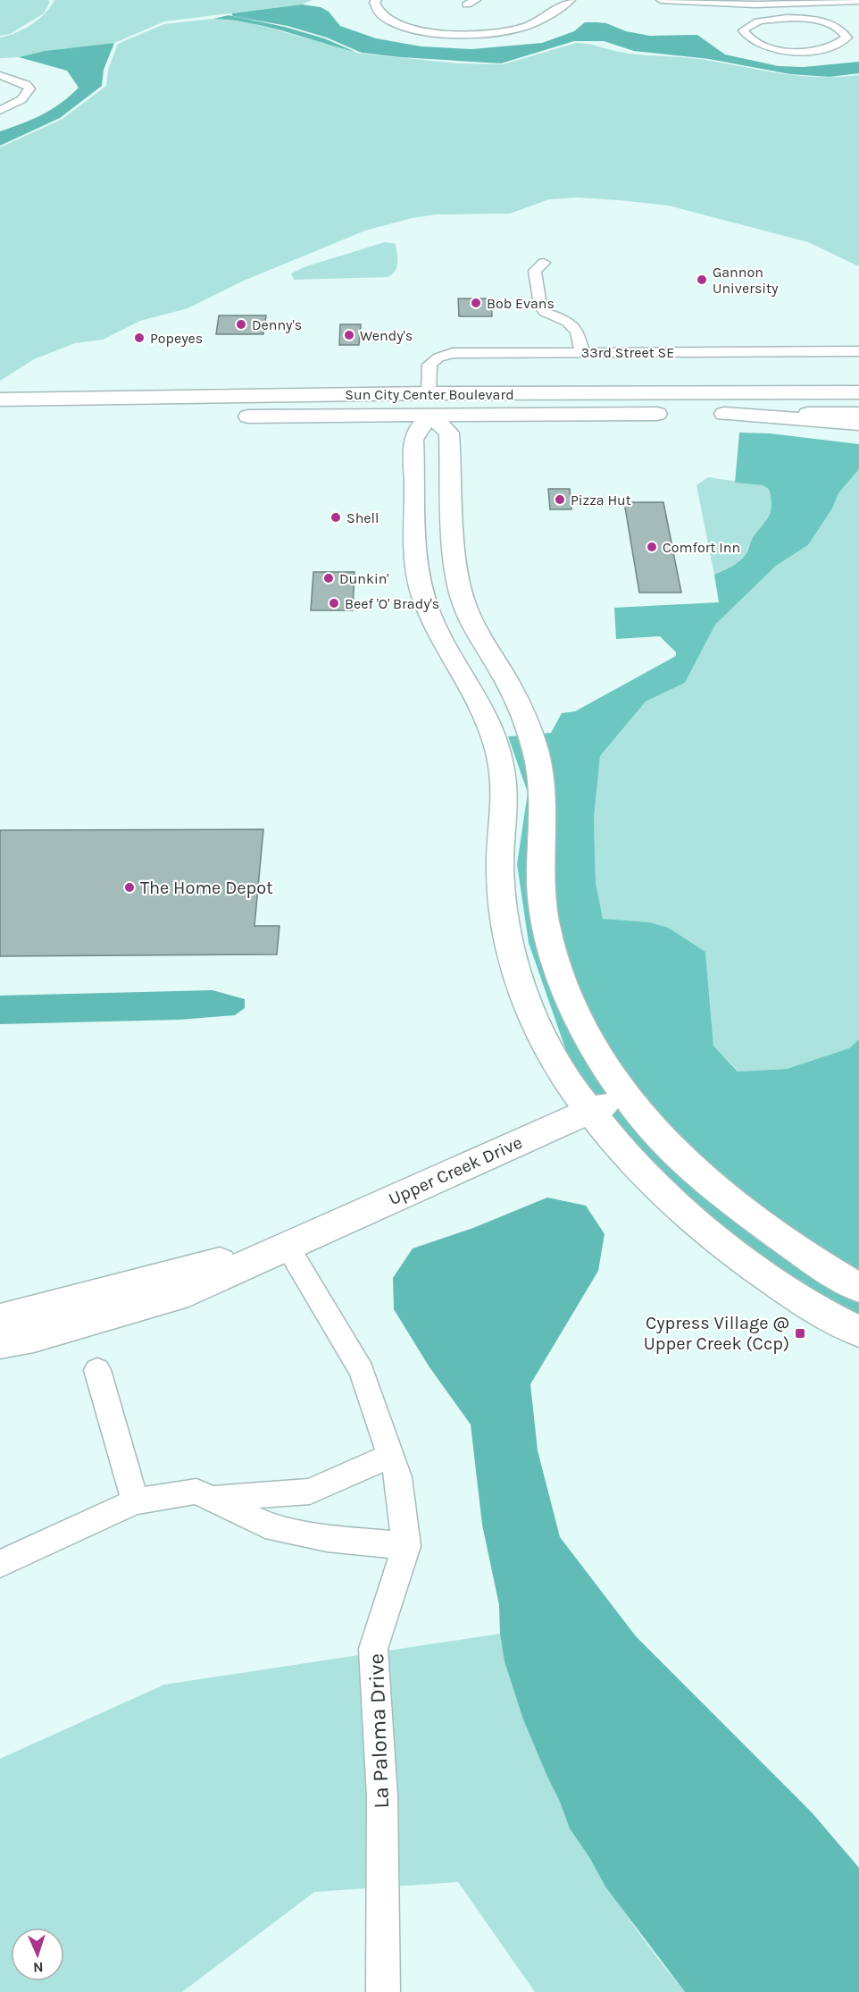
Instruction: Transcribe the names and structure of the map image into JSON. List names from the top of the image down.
{
  "streets": {
    "main road": ["Sun City Center Boulevard", "Upper Creek Drive"],
    "street": ["33rd Street SE", "La Paloma Drive"]
  },
  "crossings": [
    ["33rd Street SE", "Sun City Center Boulevard"],
    ["Upper Creek Drive", "La Paloma Drive"]
  ],
  "places": {
    "other": [
      "Gannon University",
      "Bob Evans",
      "Denny's",
      "Wendy's",
      "Popeyes",
      "Pizza Hut",
      "Shell",
      "Comfort Inn",
      "Dunkin'",
      "Beef 'O' Brady's",
      "The Home Depot"
    ],
    "transit": ["Cypress Village @ Upper Creek (Ccp)"]
  },
  "north": "bottom"
}
